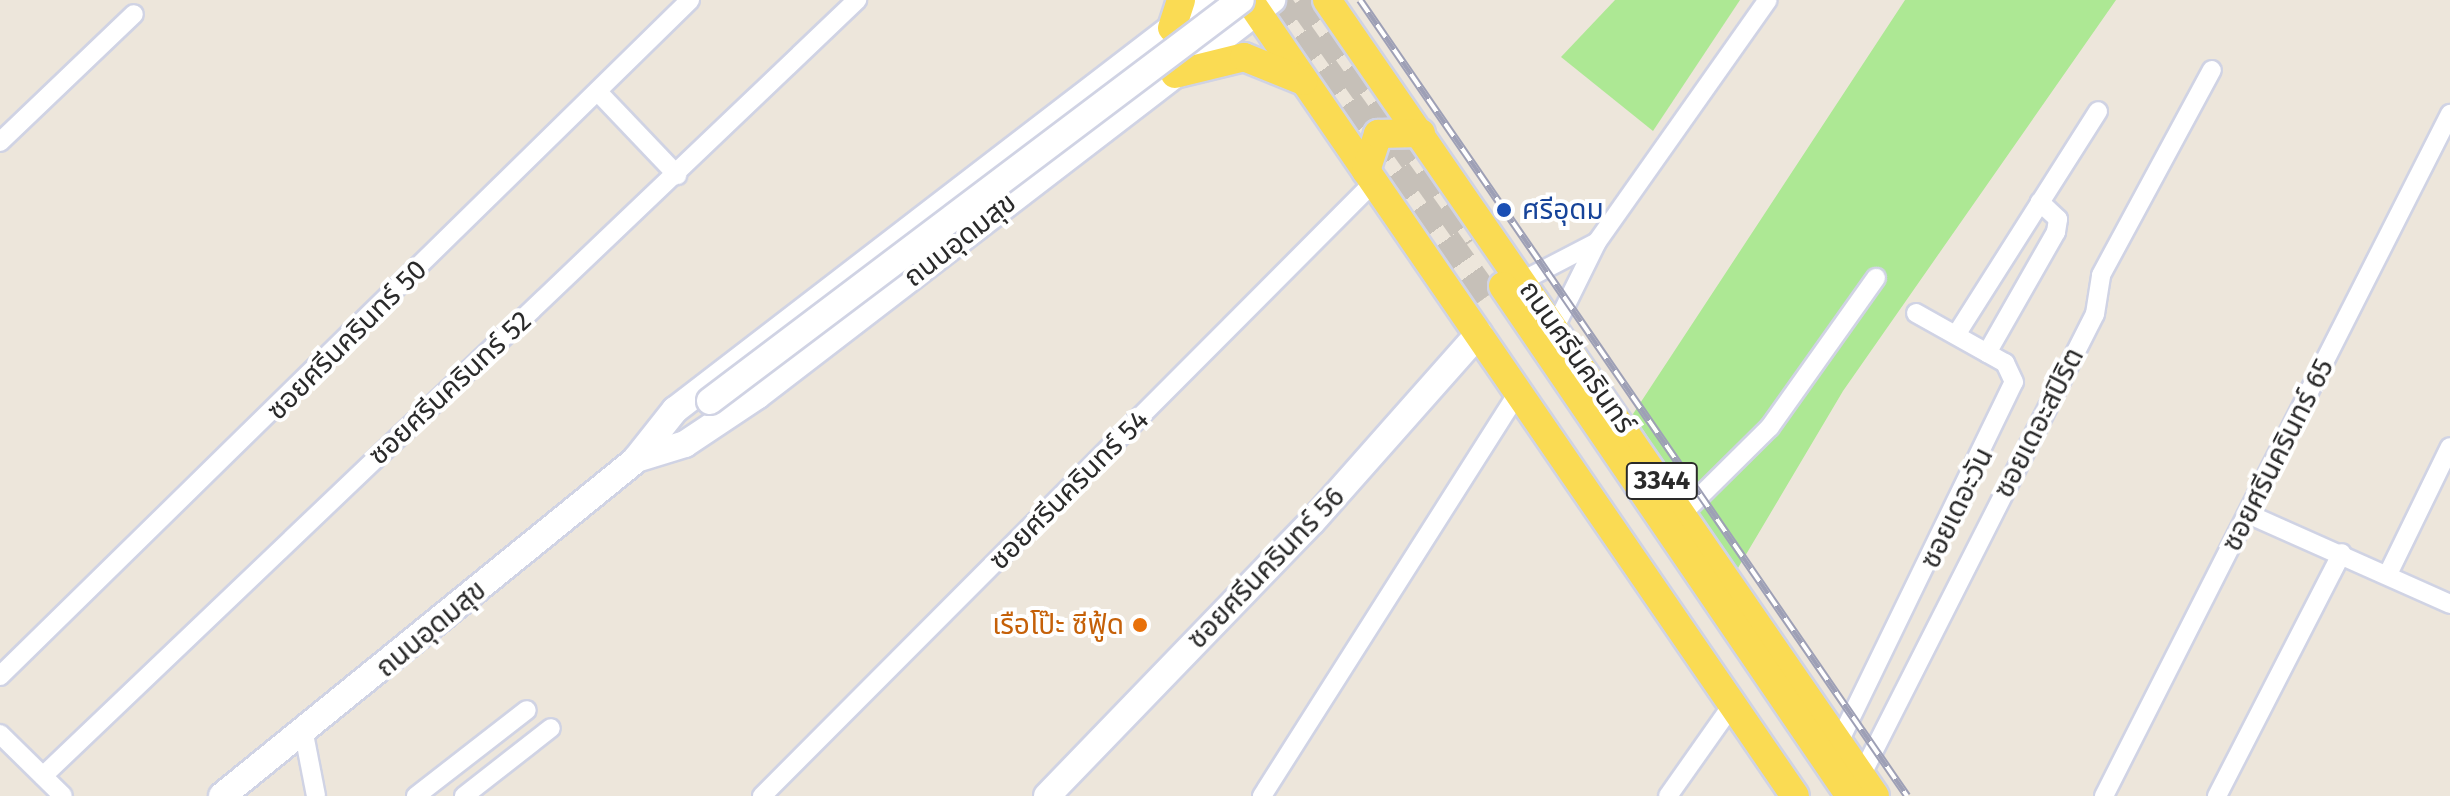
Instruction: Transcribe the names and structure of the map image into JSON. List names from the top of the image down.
{
  "streets": {
    "main road": [
      "ถนนอุดมสุข",
      "ถนนศรีนครินทร์",
      "3344",
      "ซอยศรีนครินทร์ 56"
    ],
    "street": [
      "ซอยศรีนครินทร์ 50",
      "ซอยศรีนครินทร์ 52",
      "ซอยเดอะสปิริต",
      "ซอยศรีนครินทร์ 65",
      "ซอยศรีนครินทร์ 54",
      "ซอยเดอะวัน"
    ]
  },
  "crossings": [
    ["ถนนศรีนครินทร์", "ซอยเดอะสปิริต"],
    ["ถนนศรีนครินทร์", "ซอยเดอะวัน"],
    ["3344", "ซอยศรีนครินทร์ 54"],
    ["3344", "ซอยศรีนครินทร์ 56"]
  ],
  "places": ["ศรีอุดม", "เรือโป๊ะ ซีฟู้ด"]
}
